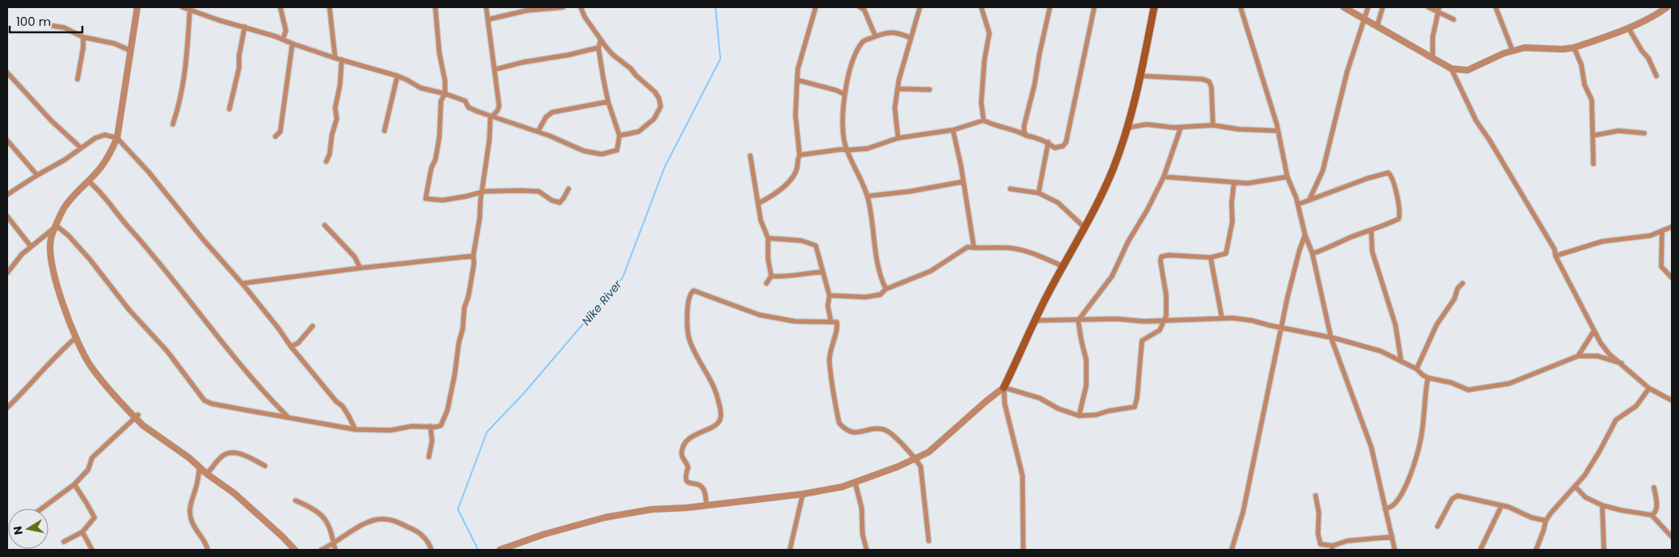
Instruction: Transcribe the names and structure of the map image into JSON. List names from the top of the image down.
{
  "water": ["Nike River"],
  "scale_bar": "100 m",
  "north": "left"
}
